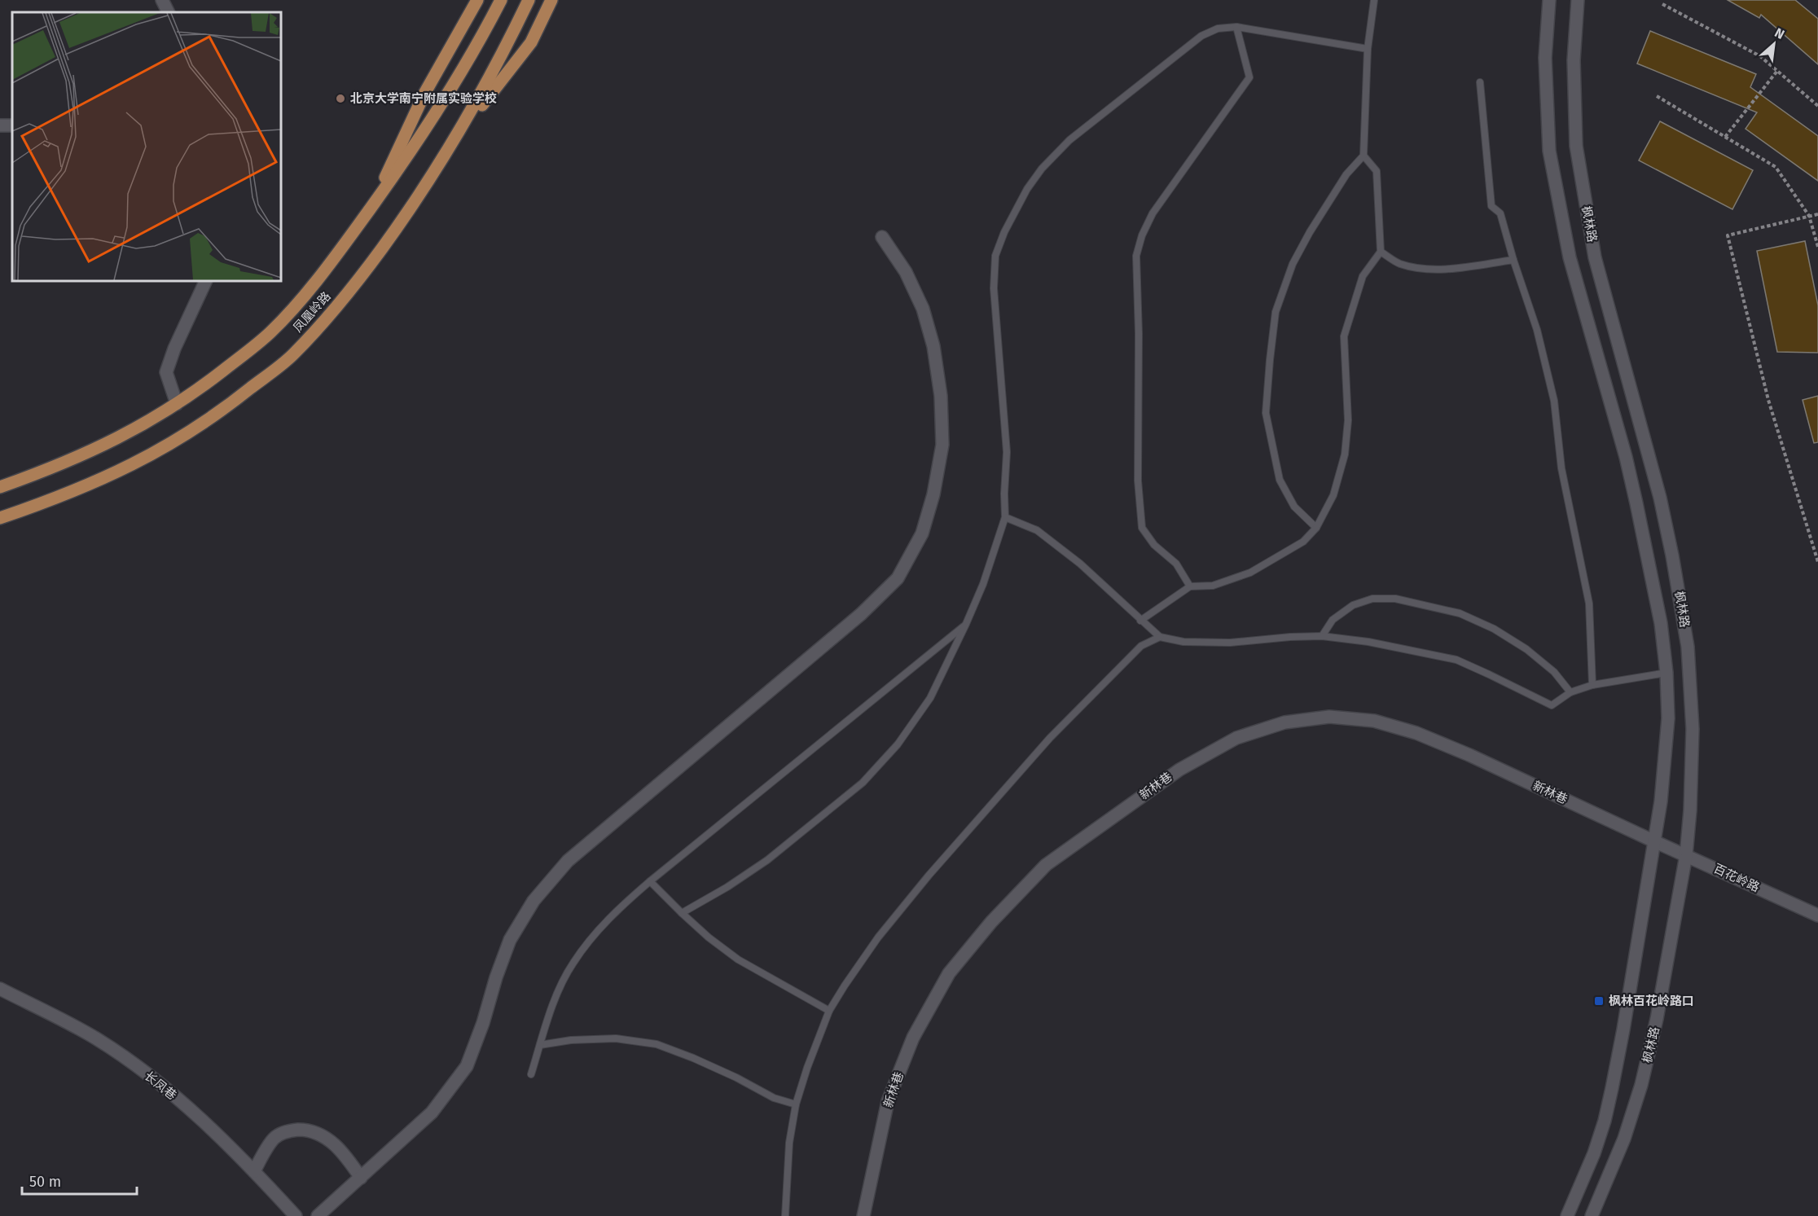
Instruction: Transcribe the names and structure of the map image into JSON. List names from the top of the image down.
{
  "streets": {
    "main road": ["凤凰岭路"],
    "street": [
      "枫林路",
      "新林巷",
      "百花岭路",
      "长凤巷"
    ]
  },
  "crossings": [
    ["枫林路", "新林巷"],
    ["枫林路", "百花岭路"],
    ["新林巷", "百花岭路"]
  ],
  "places": {
    "other": ["北京大学南宁附属实验学校"],
    "transit": ["枫林百花岭路口"]
  },
  "scale_bar": "50 m",
  "north": "top right"
}
